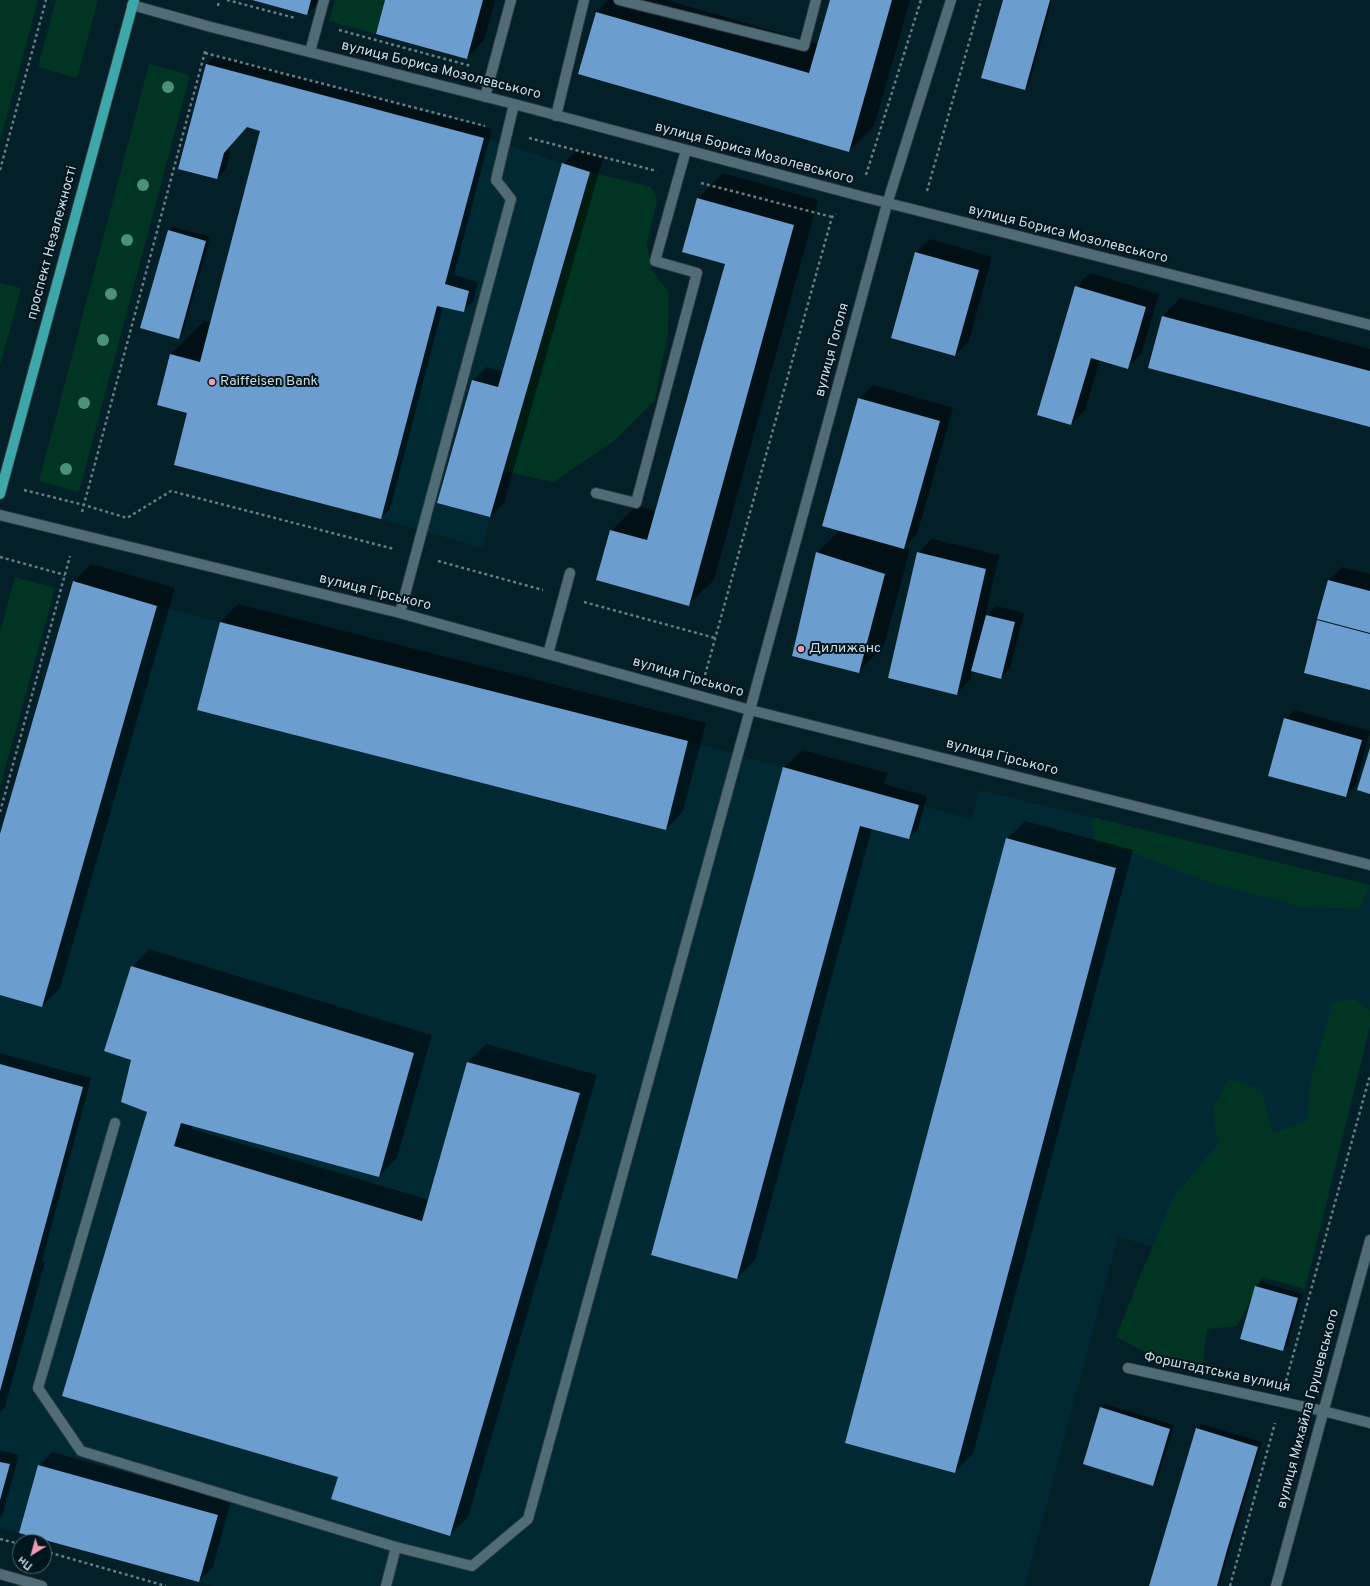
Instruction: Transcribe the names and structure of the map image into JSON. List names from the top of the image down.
{
  "streets": {
    "main road": ["проспект Незалежності"],
    "street": [
      "вулиця Бориса Мозолевського",
      "вулиця Гоголя",
      "вулиця Гірського",
      "Форштадтська вулиця",
      "вулиця Михайла Грушевського"
    ]
  },
  "crossings": [
    ["вулиця Бориса Мозолевського", "проспект Незалежності"],
    ["вулиця Бориса Мозолевського", "вулиця Гоголя"],
    ["вулиця Гоголя", "вулиця Гірського"],
    ["Форштадтська вулиця", "вулиця Михайла Грушевського"]
  ],
  "places": ["Raiffeisen Bank", "Дилижанс"],
  "north": "bottom left"
}
